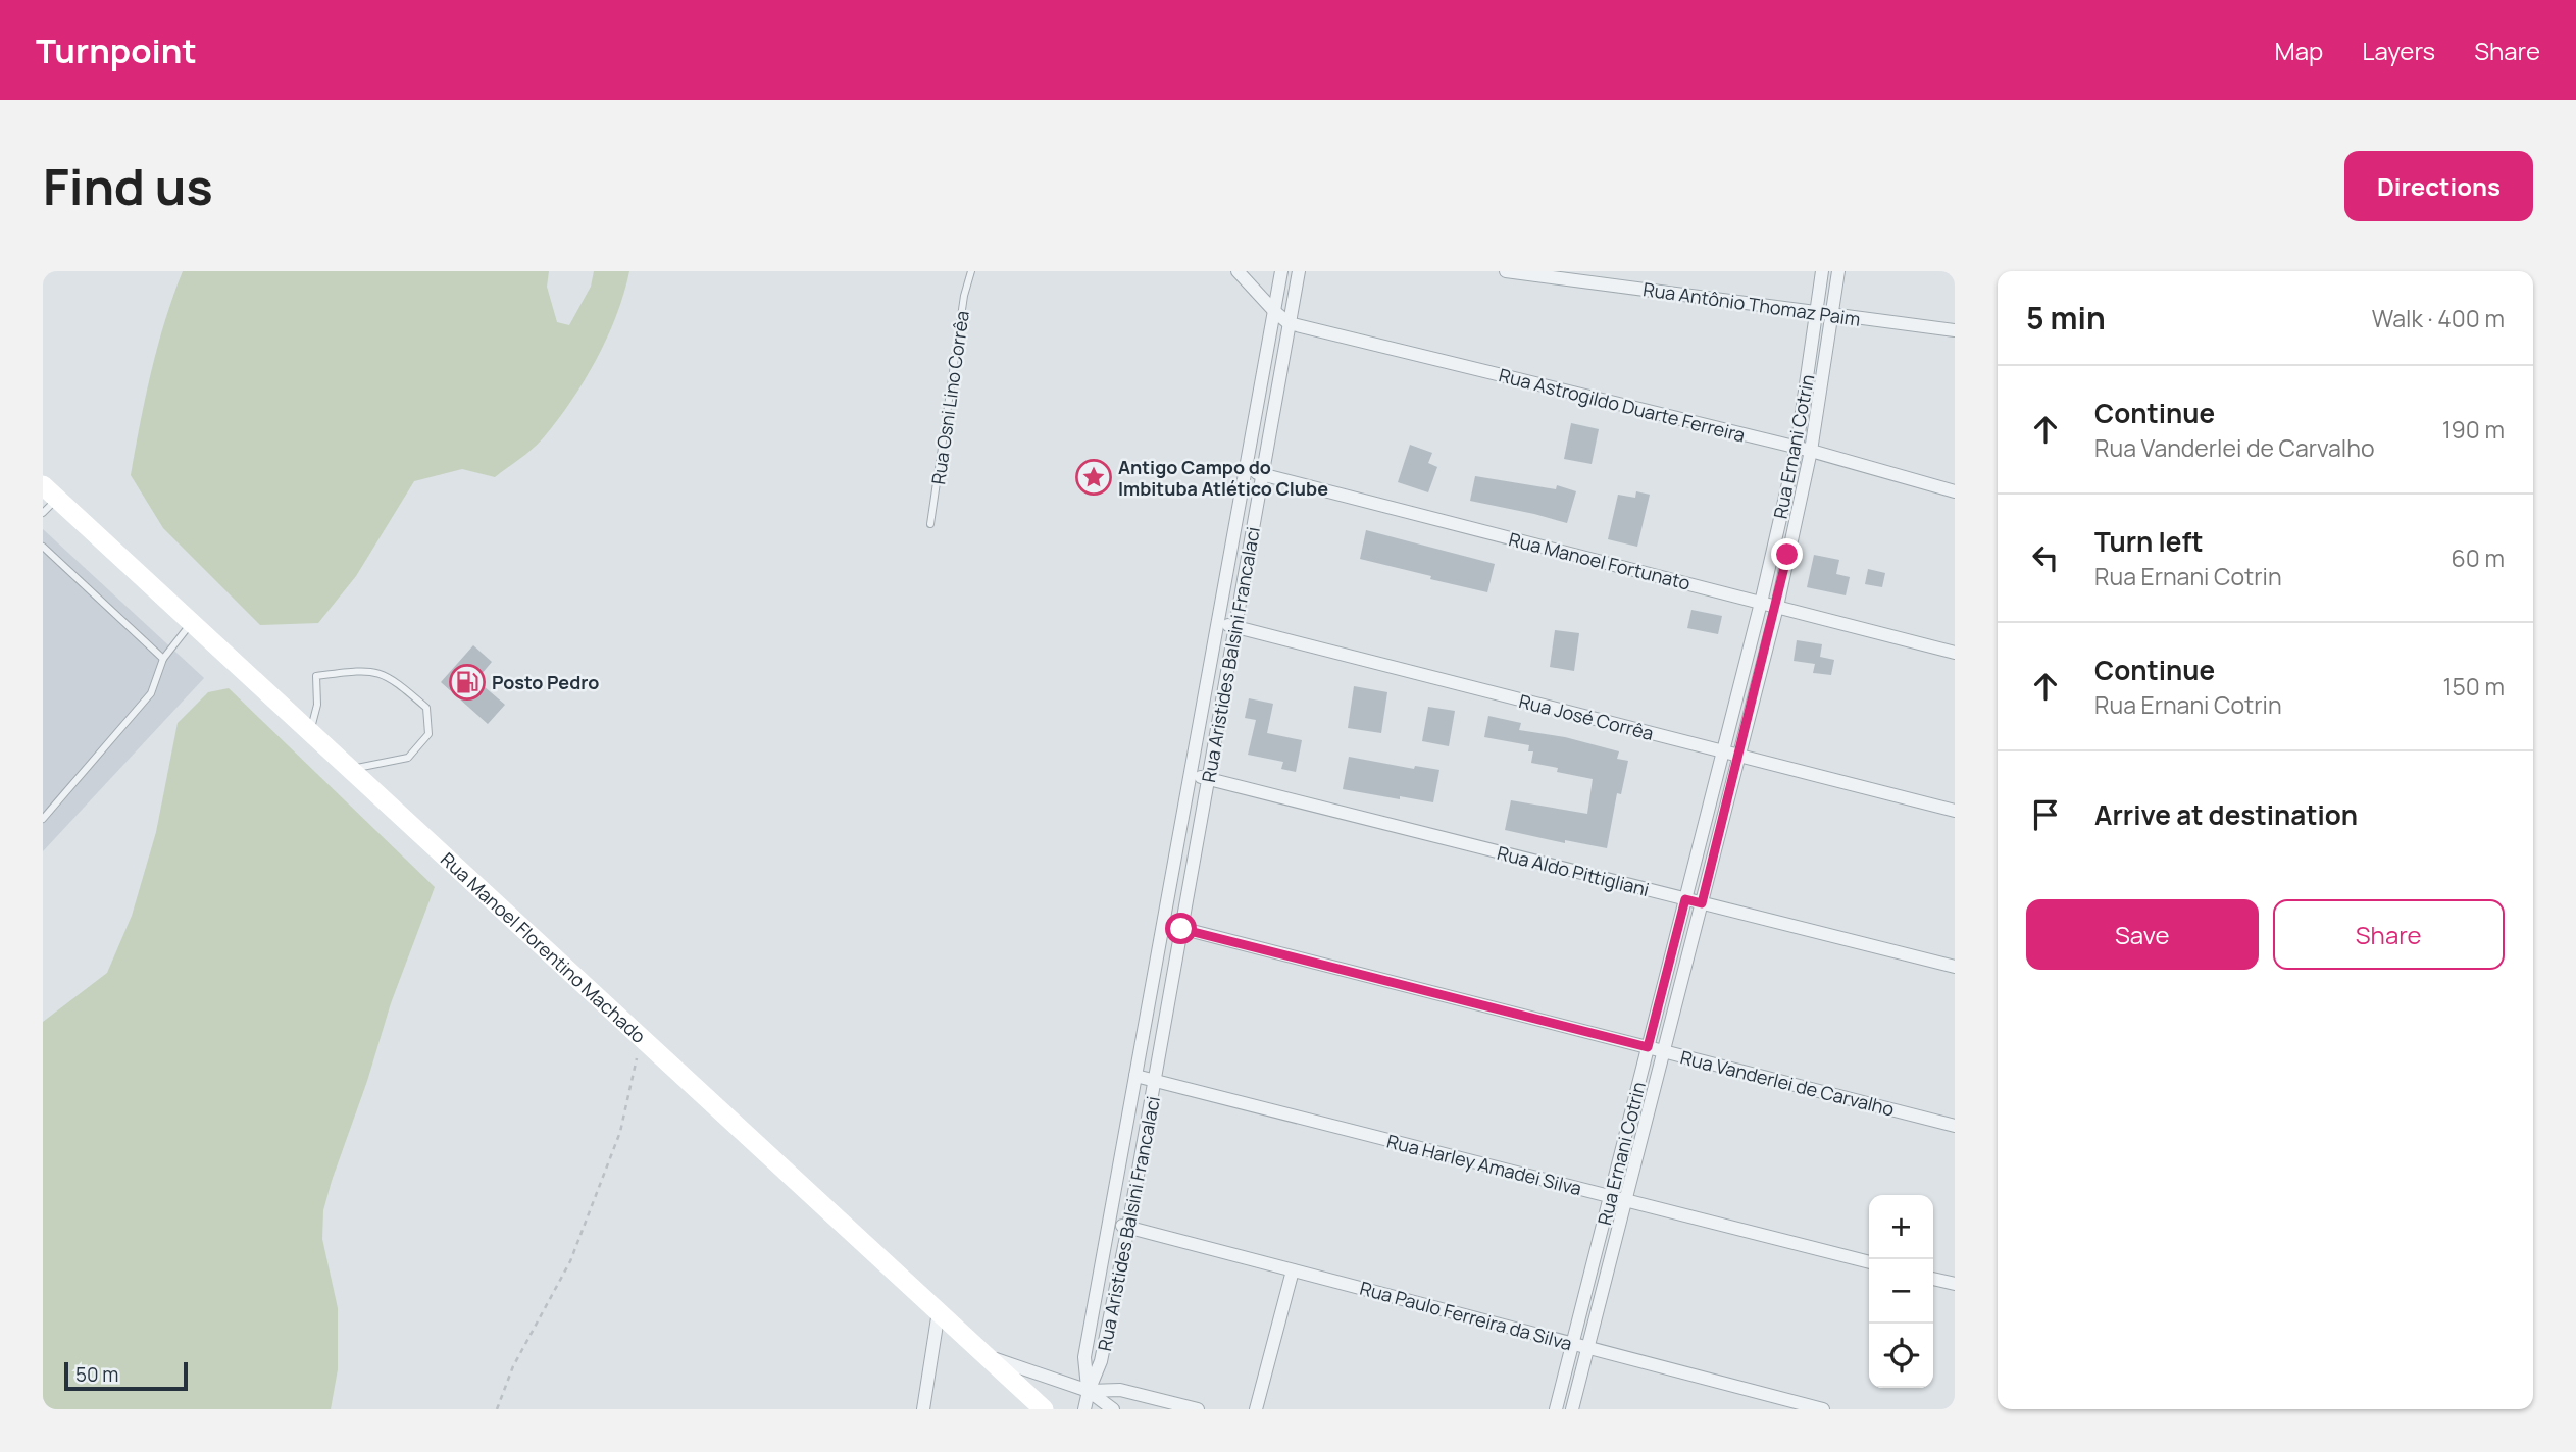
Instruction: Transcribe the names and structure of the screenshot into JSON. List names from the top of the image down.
{
  "streets": {
    "main road": ["Rua Manoel Florentino Machado"],
    "street": [
      "Rua Antônio Thomaz Paim",
      "Rua Astrogildo Duarte Ferreira",
      "Rua Ernani Cotrin",
      "Rua Manoel Fortunato",
      "Rua Aristides Balsini Francalaci",
      "Rua José Corrêa",
      "Rua Aldo Pittigliani",
      "Rua Vanderlei de Carvalho",
      "Rua Harley Amadei Silva",
      "Rua Paulo Ferreira da Silva"
    ],
    "lane": ["Rua Osni Lino Corrêa"]
  },
  "crossings": [
    ["Rua Antônio Thomaz Paim", "Rua Ernani Cotrin"],
    ["Rua Astrogildo Duarte Ferreira", "Rua Ernani Cotrin"],
    ["Rua Astrogildo Duarte Ferreira", "Rua Aristides Balsini Francalaci"],
    ["Rua Ernani Cotrin", "Rua Manoel Fortunato"],
    ["Rua Ernani Cotrin", "Rua José Corrêa"],
    ["Rua Ernani Cotrin", "Rua Aldo Pittigliani"],
    ["Rua Ernani Cotrin", "Rua Vanderlei de Carvalho"],
    ["Rua Ernani Cotrin", "Rua Harley Amadei Silva"],
    ["Rua Ernani Cotrin", "Rua Paulo Ferreira da Silva"],
    ["Rua Manoel Fortunato", "Rua Aristides Balsini Francalaci"],
    ["Rua Aristides Balsini Francalaci", "Rua José Corrêa"],
    ["Rua Aristides Balsini Francalaci", "Rua Aldo Pittigliani"],
    ["Rua Aristides Balsini Francalaci", "Rua Vanderlei de Carvalho"],
    ["Rua Aristides Balsini Francalaci", "Rua Harley Amadei Silva"],
    ["Rua Aristides Balsini Francalaci", "Rua Paulo Ferreira da Silva"]
  ],
  "places": {
    "place": ["Antigo Campo do Imbituba Atlético Clube"],
    "fuel station": ["Posto Pedro"]
  },
  "scale_bar": "50 m",
  "page": {
    "header": "Turnpoint",
    "nav": ["Map", "Layers", "Share"],
    "buttons": [
      "Directions",
      ["Save", "Share"]
    ],
    "title": "Find us",
    "heading": ["5 min", "Walk · 400 m"],
    "list": [
      ["Continue", "Rua Vanderlei de Carvalho", "190 m"],
      ["Turn left", "Rua Ernani Cotrin", "60 m"],
      ["Continue", "Rua Ernani Cotrin", "150 m"],
      "Arrive at destination"
    ],
    "map_buttons": ["+", "−"],
    "scale": "50 m"
  }
}
